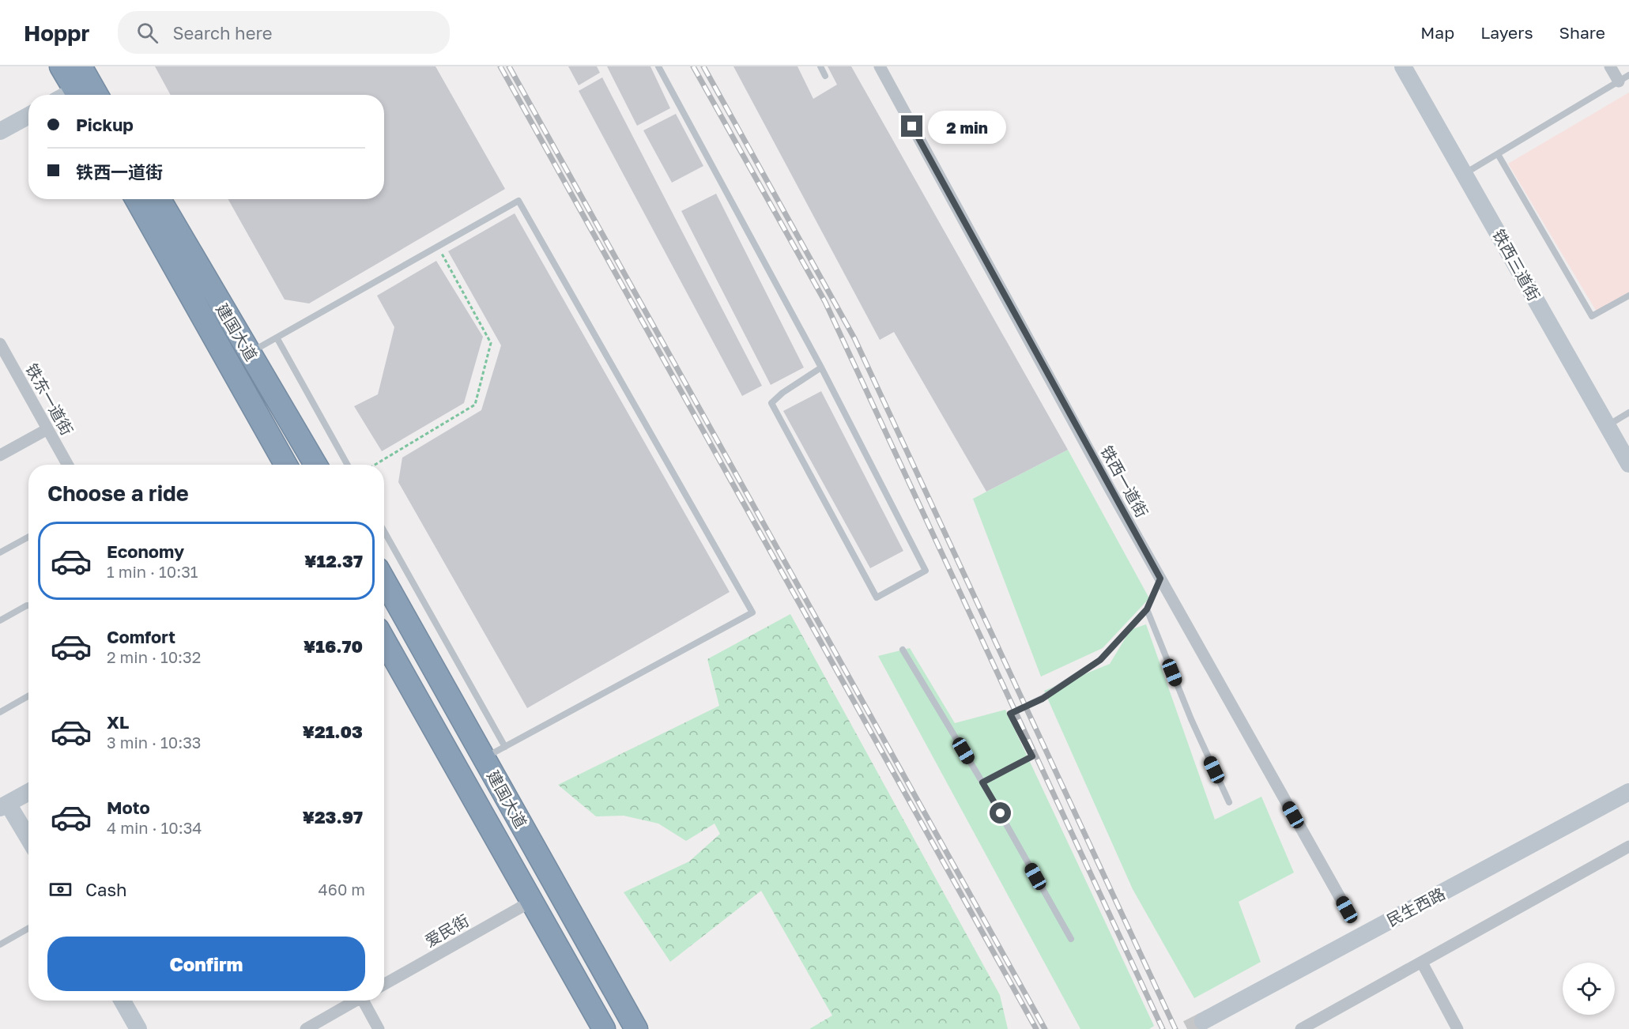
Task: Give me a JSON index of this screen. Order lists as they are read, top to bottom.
{
  "streets": {
    "highway": ["建国大道"],
    "main road": ["铁西三道街", "民生西路"],
    "street": ["铁东一道街", "铁西一道街", "爱民街"]
  },
  "crossings": [
    ["建国大道", "爱民街"]
  ],
  "page": {
    "header": "Hoppr",
    "search": "Search here",
    "nav": ["Map", "Layers", "Share"],
    "banner": ["Pickup", "铁西一道街"],
    "bubble": "2 min",
    "heading": "Choose a ride",
    "list": [
      {
        "name": "Economy",
        "note": "1 min · 10:31",
        "value": "¥12.37"
      },
      {
        "name": "Comfort",
        "note": "2 min · 10:32",
        "value": "¥16.70"
      },
      {
        "name": "XL",
        "note": "3 min · 10:33",
        "value": "¥21.03"
      },
      {
        "name": "Moto",
        "note": "4 min · 10:34",
        "value": "¥23.97"
      }
    ],
    "pay": ["Cash", "460 m"],
    "buttons": "Confirm"
  }
}
